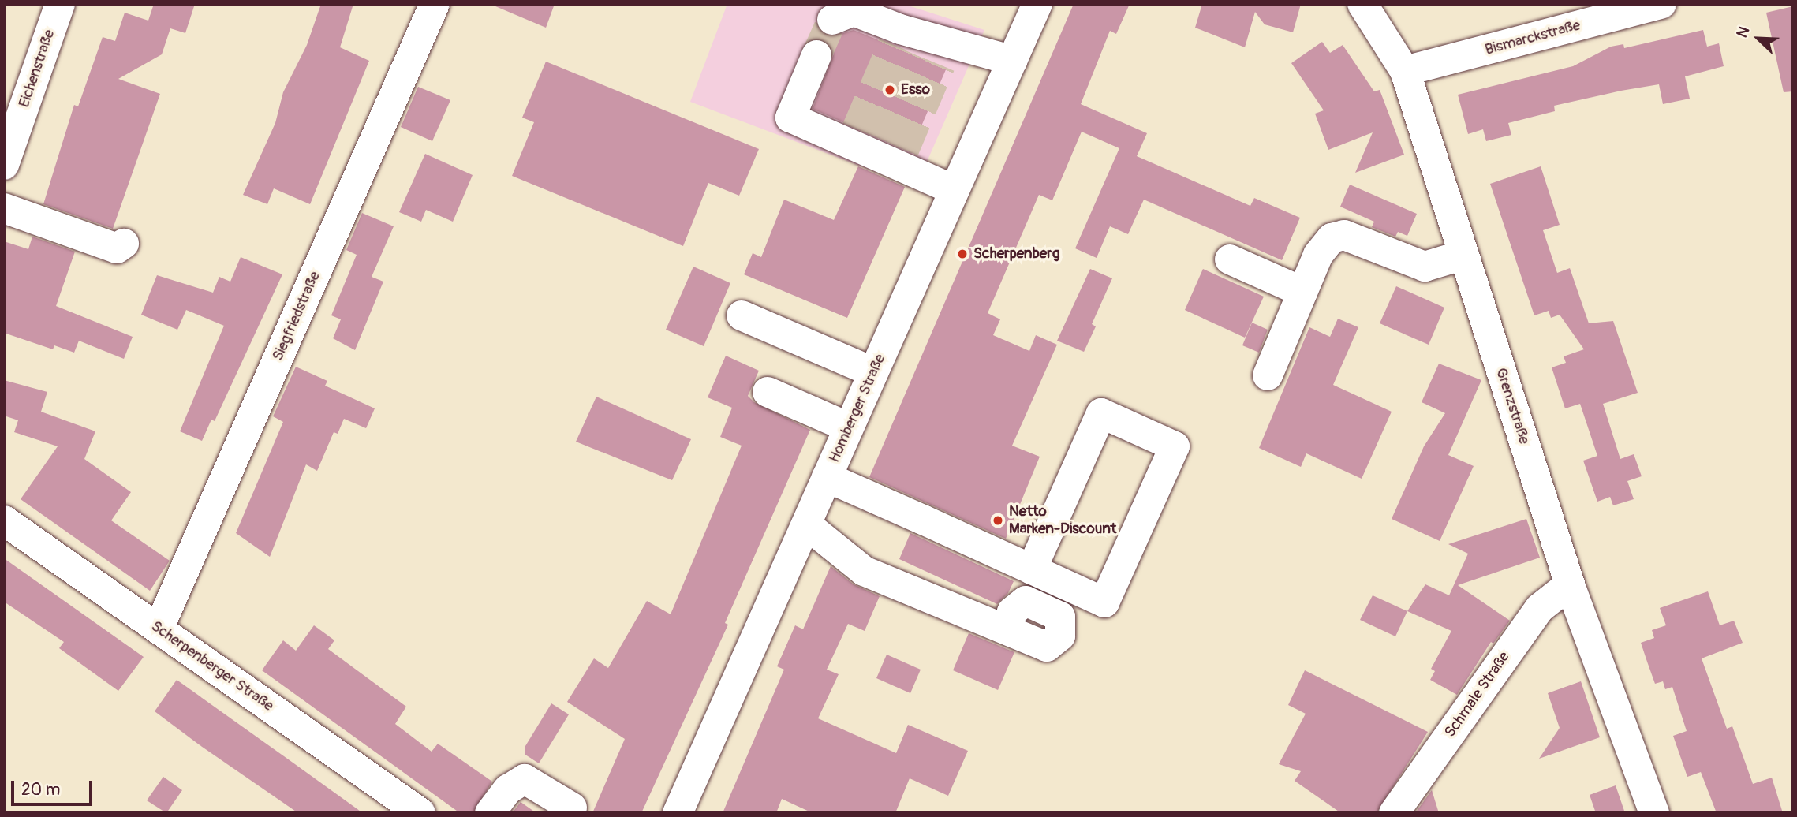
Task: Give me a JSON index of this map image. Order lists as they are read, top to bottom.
{
  "streets": {
    "street": [
      "Bismarckstraße",
      "Eichenstraße",
      "Siegfriedstraße",
      "Grenzstraße",
      "Homberger Straße",
      "Scherpenberger Straße",
      "Schmale Straße"
    ]
  },
  "crossings": [
    ["Bismarckstraße", "Grenzstraße"],
    ["Siegfriedstraße", "Scherpenberger Straße"],
    ["Grenzstraße", "Schmale Straße"]
  ],
  "places": ["Esso", "Scherpenberg", "Netto Marken-Discount"],
  "scale_bar": "20 m",
  "north": "top left"
}
